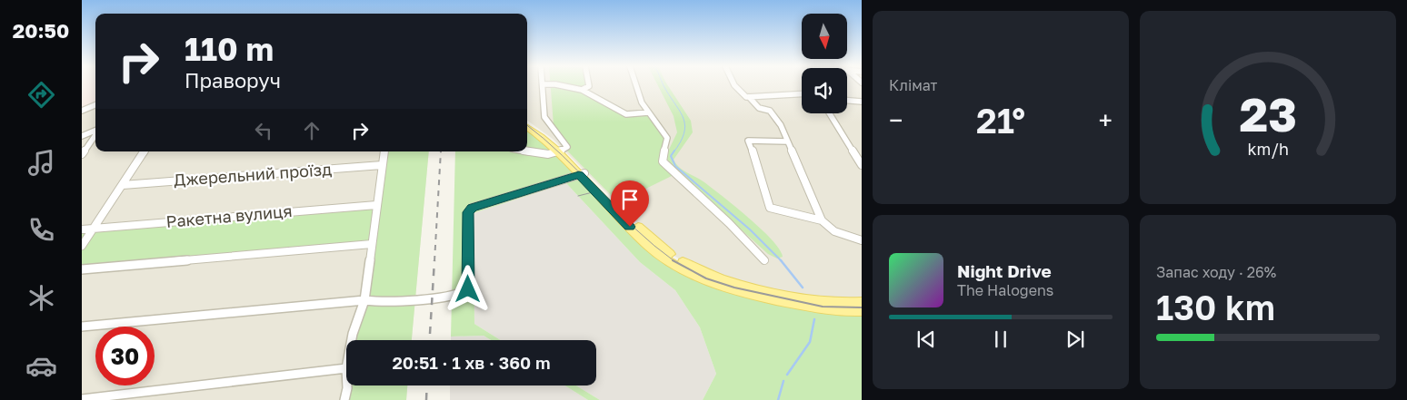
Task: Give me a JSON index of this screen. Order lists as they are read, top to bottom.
{
  "streets": {
    "street": ["Джерельний проїзд", "Ракетна вулиця"]
  },
  "north": "bottom",
  "page": {
    "tabs": "20:50",
    "tile": [
      "Клімат",
      ["Запас ходу · 26%", "130 km"]
    ],
    "turn": ["110 m", "Праворуч"],
    "heat": ["−", "21°", "+"],
    "song": ["Night Drive", "The Halogens"],
    "limit": "30",
    "trip": "20:51 · 1 хв · 360 m",
    "gauge": ["23", "km/h"]
  }
}
